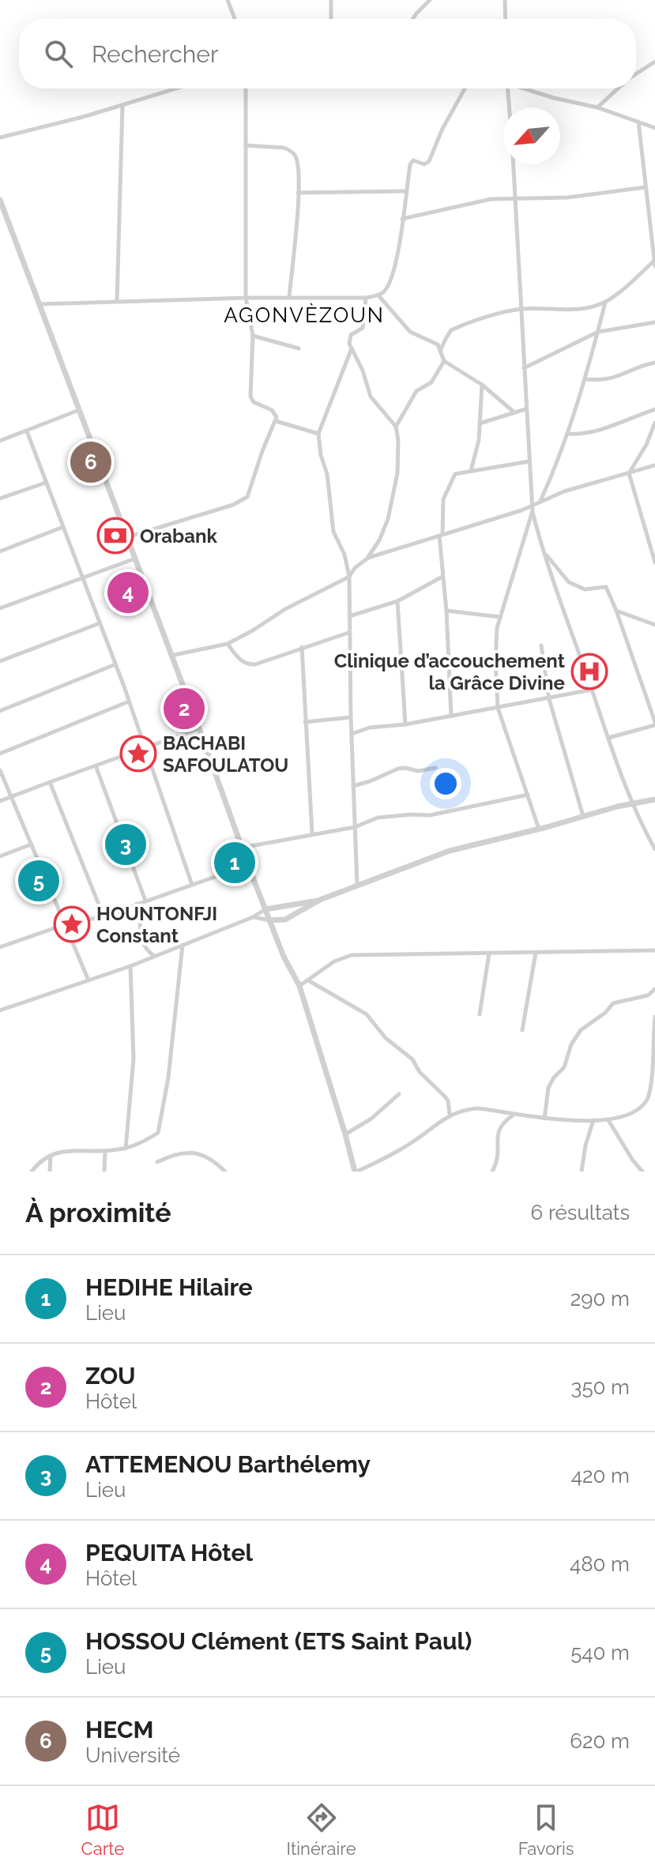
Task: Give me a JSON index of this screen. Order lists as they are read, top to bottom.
{
  "districts": ["AGONVÈZOUN"],
  "places": {
    "bank": ["Orabank"],
    "hospital": ["Clinique d’accouchement la Grâce Divine"],
    "place": ["BACHABI SAFOULATOU", "HOUNTONFJI Constant"]
  },
  "north": "bottom left",
  "page": {
    "search": "Rechercher",
    "pins": [
      "6",
      "4",
      "2",
      "3",
      "1",
      "5"
    ],
    "heading": ["À proximité", "6 résultats"],
    "list": [
      {
        "mark": "1",
        "name": "HEDIHE Hilaire",
        "note": "Lieu",
        "value": "290 m"
      },
      {
        "mark": "2",
        "name": "ZOU",
        "note": "Hôtel",
        "value": "350 m"
      },
      {
        "mark": "3",
        "name": "ATTEMENOU Barthélemy",
        "note": "Lieu",
        "value": "420 m"
      },
      {
        "mark": "4",
        "name": "PEQUITA Hôtel",
        "note": "Hôtel",
        "value": "480 m"
      },
      {
        "mark": "5",
        "name": "HOSSOU Clément (ETS Saint Paul)",
        "note": "Lieu",
        "value": "540 m"
      },
      {
        "mark": "6",
        "name": "HECM",
        "note": "Université",
        "value": "620 m"
      }
    ],
    "nav": ["Carte", "Itinéraire", "Favoris"]
  }
}
